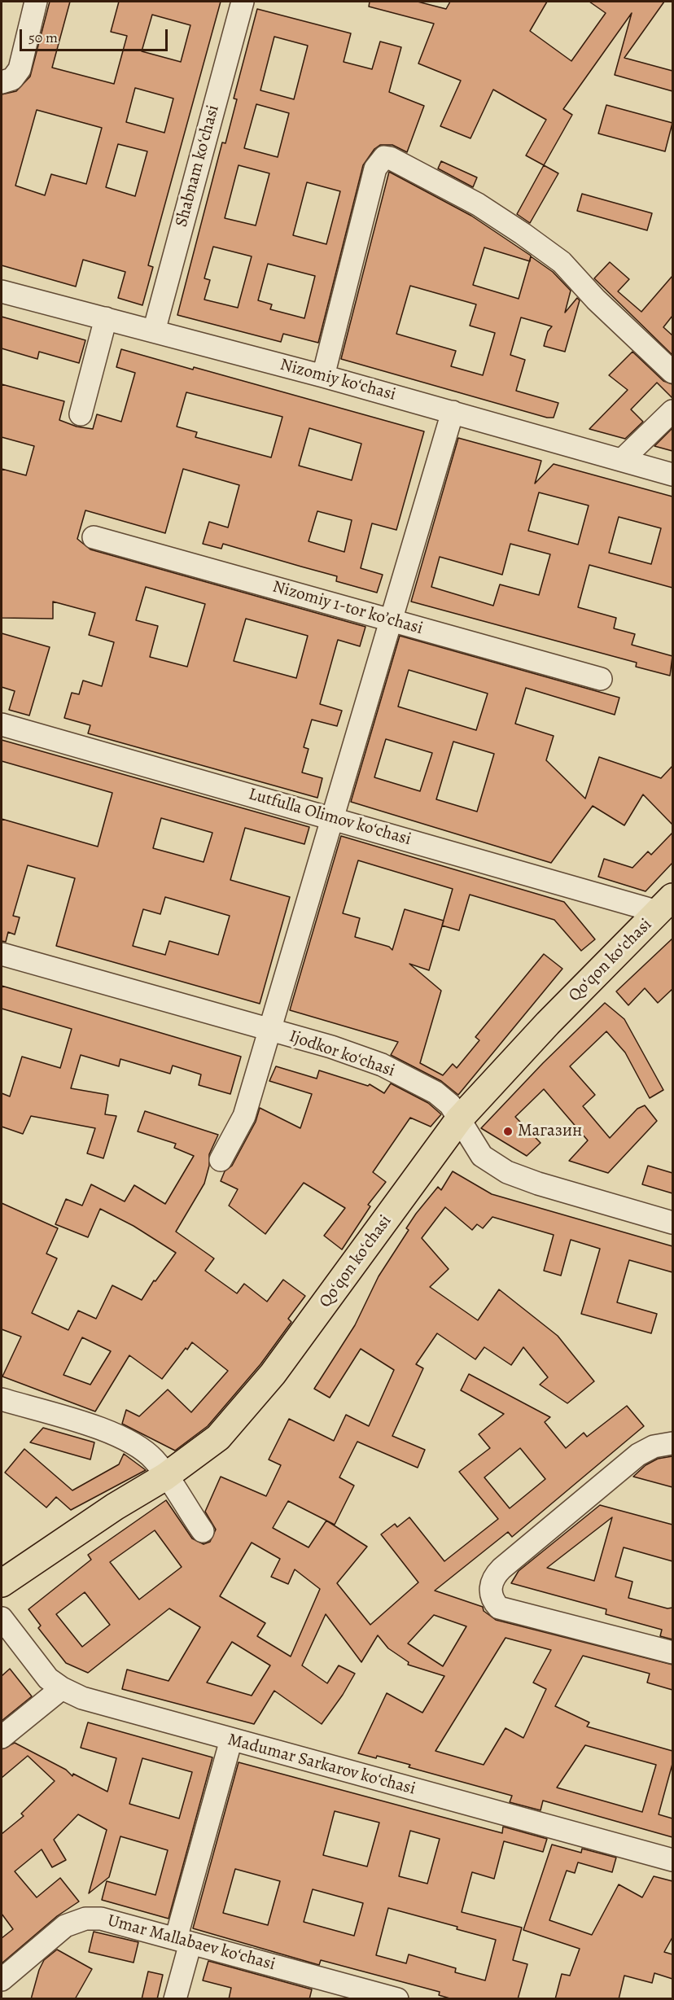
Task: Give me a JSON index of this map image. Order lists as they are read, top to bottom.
{
  "streets": {
    "main road": ["Qoʻqon koʻchasi"],
    "street": [
      "Shabnam koʻchasi",
      "Nizomiy koʻchasi",
      "Nizomiy 1-tor koʼchasi",
      "Lutfulla Olimov koʻchasi",
      "Ijodkor koʻchasi",
      "Madumar Sarkarov koʻchasi",
      "Umar Mallabaev koʻchasi"
    ]
  },
  "crossings": [
    ["Shabnam koʻchasi", "Nizomiy koʻchasi"],
    ["Lutfulla Olimov koʻchasi", "Qoʻqon koʻchasi"],
    ["Qoʻqon koʻchasi", "Ijodkor koʻchasi"]
  ],
  "places": ["Магазин"],
  "scale_bar": "50 m"
}
